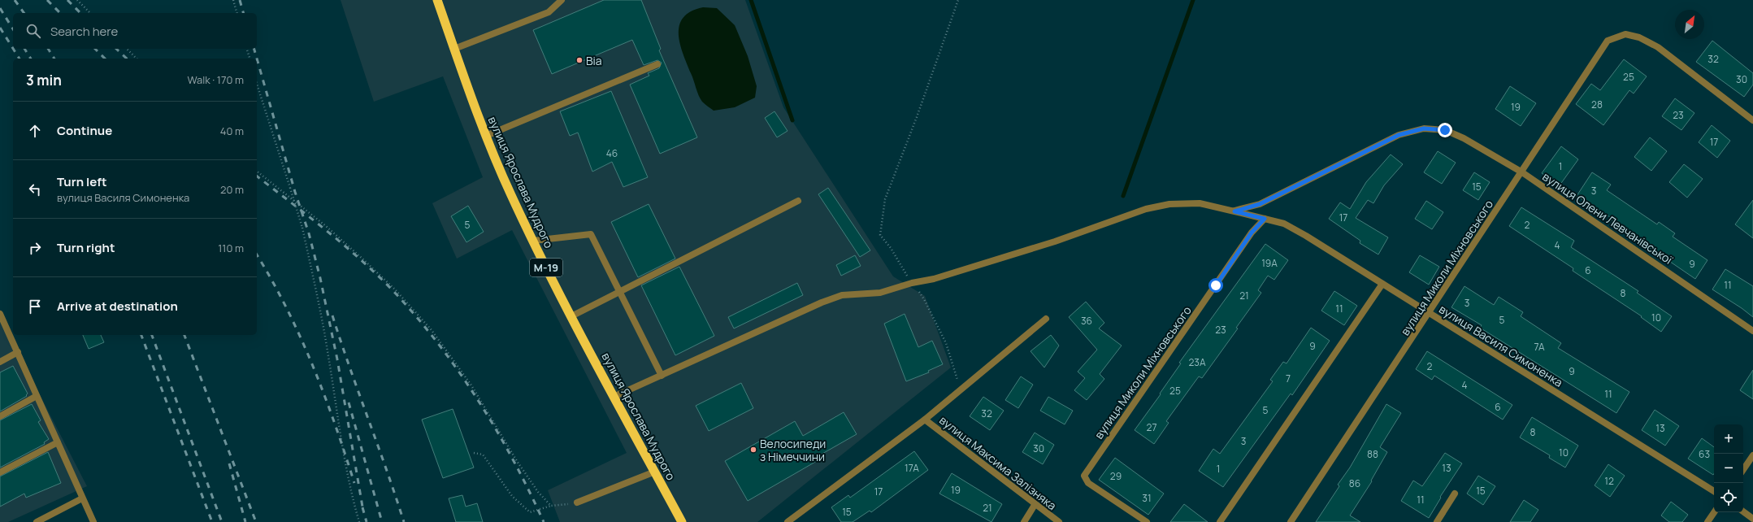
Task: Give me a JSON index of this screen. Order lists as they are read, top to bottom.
{
  "streets": {
    "highway": ["вулиця Ярослава Мудрого", "М-19"],
    "street": [
      "вулиця Олени Левчанівської",
      "вулиця Миколи Міхновського",
      "вулиця Василя Симоненка",
      "вулиця Максима Залізняка"
    ]
  },
  "crossings": [
    ["вулиця Ярослава Мудрого", "вулиця Василя Симоненка"],
    ["вулиця Олени Левчанівської", "вулиця Миколи Міхновського"],
    ["вулиця Олени Левчанівської", "вулиця Василя Симоненка"],
    ["вулиця Миколи Міхновського", "вулиця Василя Симоненка"]
  ],
  "places": ["Віа", "Велосипеди з Німеччини"],
  "house_numbers": [
    "32",
    "25",
    "30",
    "28",
    "19",
    "23",
    "17",
    "46",
    "1",
    "15",
    "3",
    "17",
    "5",
    "2",
    "4",
    "19А",
    "9",
    "6",
    "11",
    "8",
    "21",
    "3",
    "11",
    "10",
    "5",
    "36",
    "23",
    "9",
    "7А",
    "23А",
    "2",
    "9",
    "7",
    "4",
    "25",
    "11",
    "6",
    "5",
    "32",
    "27",
    "13",
    "8",
    "3",
    "30",
    "10",
    "88",
    "63",
    "17А",
    "13",
    "1",
    "29",
    "12",
    "86",
    "19",
    "15",
    "17",
    "31",
    "11",
    "21",
    "15"
  ],
  "north": "top right",
  "page": {
    "search": "Search here",
    "heading": ["3 min", "Walk · 170 m"],
    "list": [
      ["Continue", "40 m"],
      ["Turn left", "вулиця Василя Симоненка", "20 m"],
      ["Turn right", "110 m"],
      "Arrive at destination"
    ],
    "map_buttons": ["+", "−"]
  }
}
